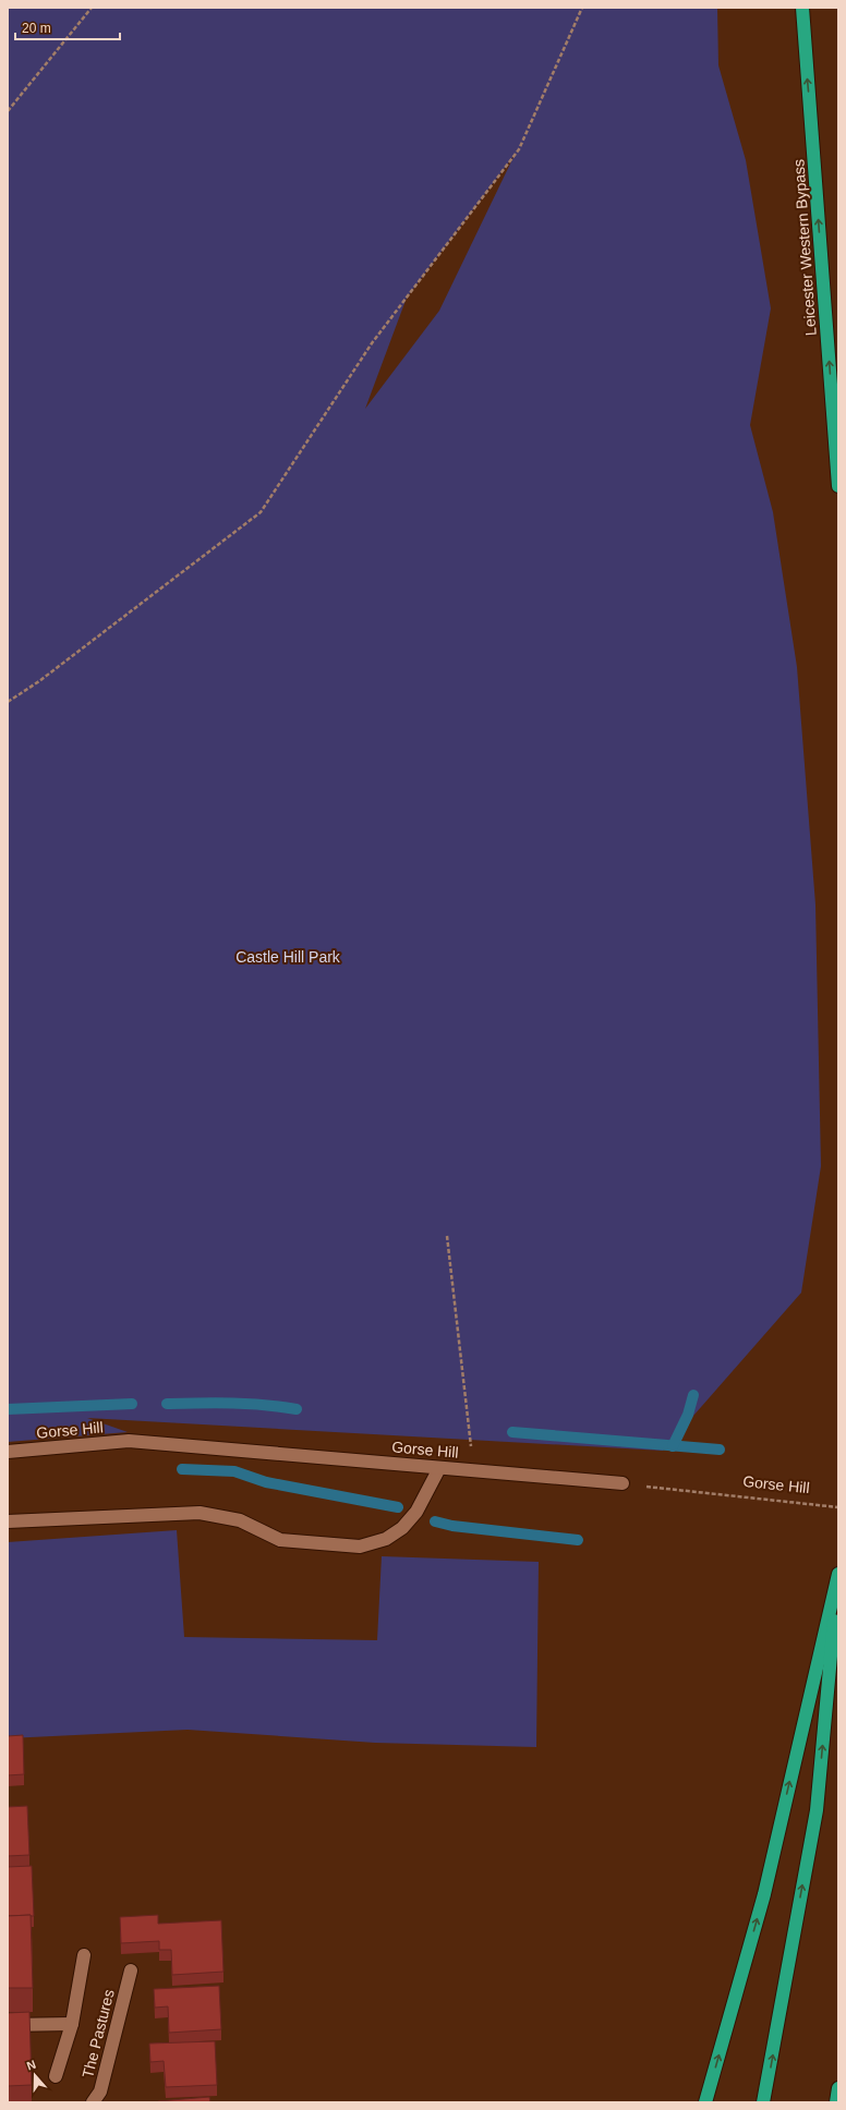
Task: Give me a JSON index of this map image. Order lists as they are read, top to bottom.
{
  "streets": {
    "highway": ["Leicester Western Bypass"],
    "street": ["Gorse Hill", "The Pastures"]
  },
  "one_way": ["Leicester Western Bypass"],
  "parks": ["Castle Hill Park"],
  "scale_bar": "20 m",
  "north": "top"
}
